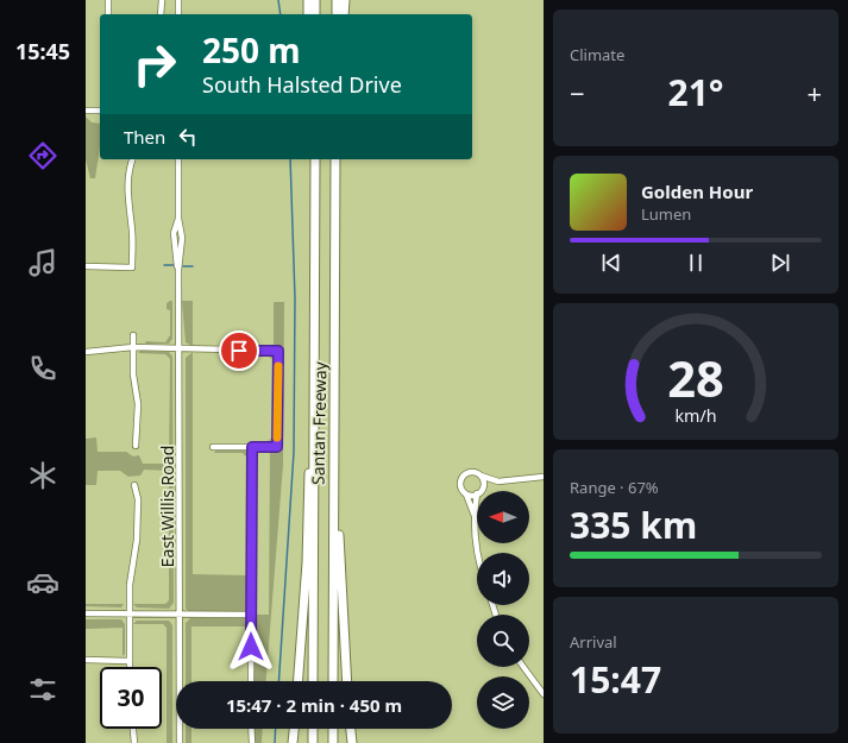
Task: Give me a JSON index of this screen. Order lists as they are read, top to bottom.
{
  "streets": {
    "highway": ["Santan Freeway"],
    "street": ["East Willis Road"]
  },
  "north": "left",
  "page": {
    "tabs": "15:45",
    "tile": [
      "Climate",
      ["Range · 67%", "335 km"],
      ["Arrival", "15:47"]
    ],
    "turn": ["250 m", "South Halsted Drive"],
    "heat": ["−", "21°", "+"],
    "then": "Then",
    "song": ["Golden Hour", "Lumen"],
    "limit": "30",
    "trip": "15:47 · 2 min · 450 m",
    "gauge": ["28", "km/h"]
  }
}
